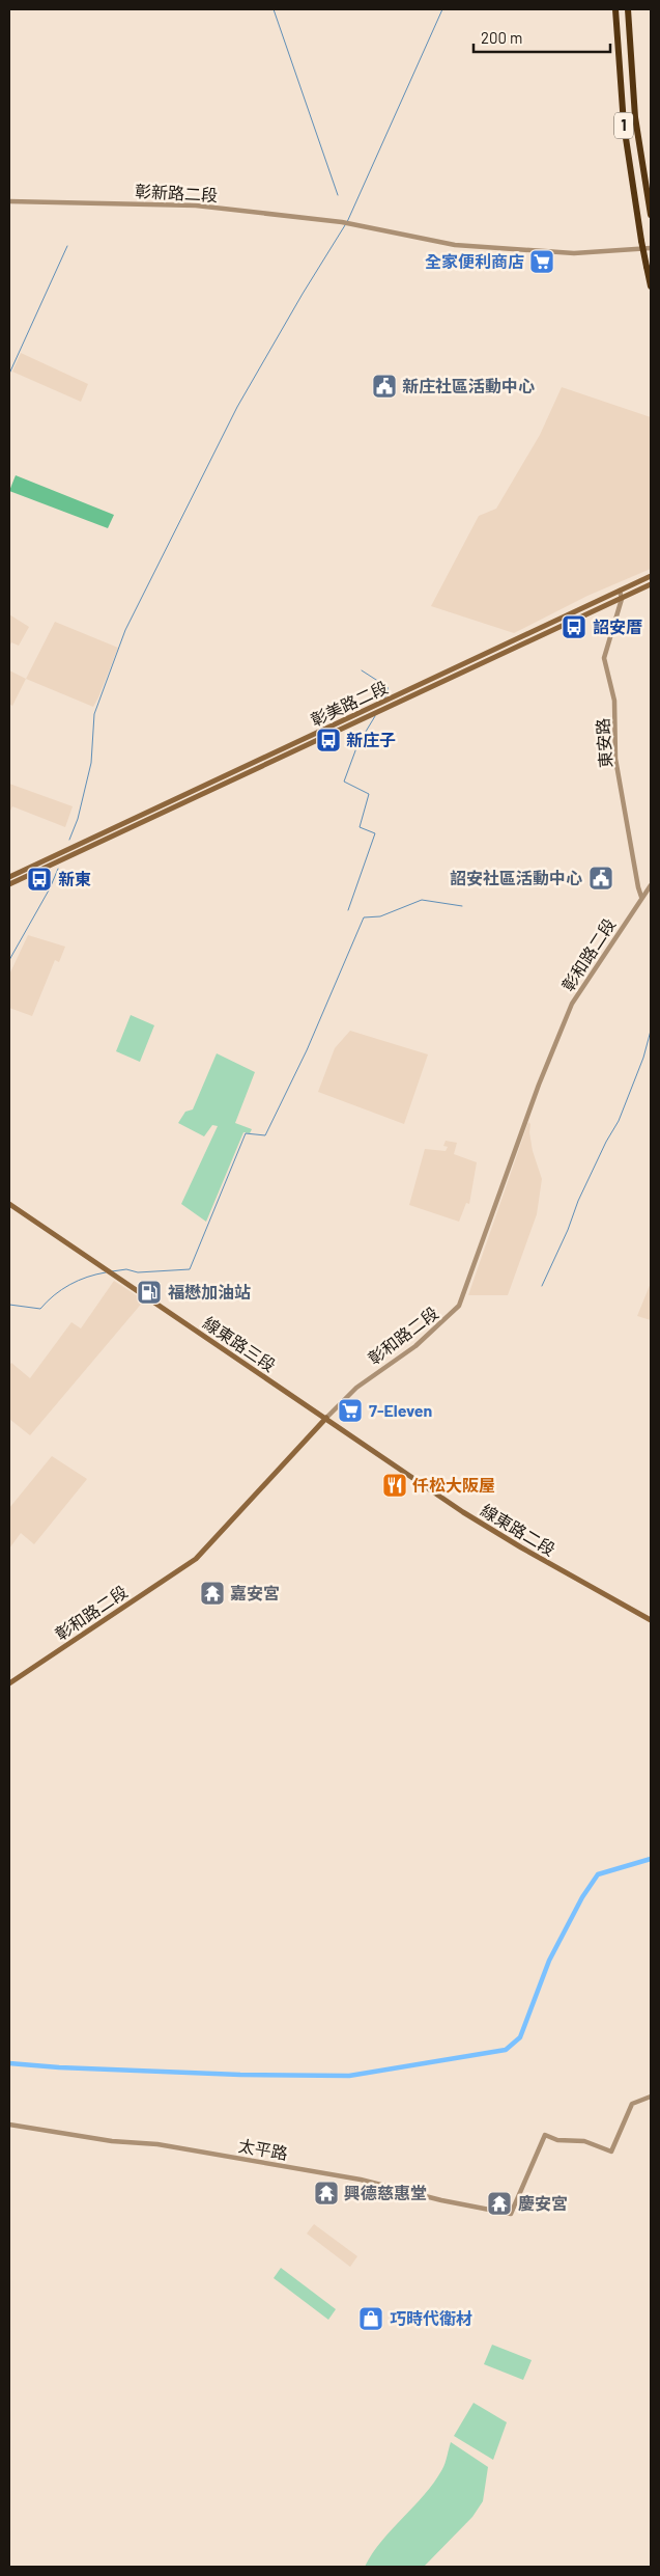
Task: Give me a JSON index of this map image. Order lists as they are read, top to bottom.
{
  "streets": {
    "highway": ["1"],
    "main road": [
      "彰美路二段",
      "彰和路二段",
      "線東路三段",
      "線東路二段"
    ],
    "street": ["彰新路二段", "東安路", "太平路"]
  },
  "crossings": [
    ["彰美路二段", "東安路"],
    ["東安路", "彰和路二段"],
    ["彰和路二段", "線東路三段"],
    ["彰和路二段", "線東路二段"],
    ["線東路三段", "線東路二段"]
  ],
  "places": {
    "supermarket": ["全家便利商店", "7-Eleven"],
    "public building": ["新庄社區活動中心", "詔安社區活動中心"],
    "bus stop": ["詔安厝", "新庄子", "新東"],
    "fuel station": ["福懋加油站"],
    "restaurant": ["仟松大阪屋"],
    "temple": ["嘉安宮", "興德慈惠堂", "慶安宮"],
    "shop": ["巧時代衛材"]
  },
  "scale_bar": "200 m"
}
